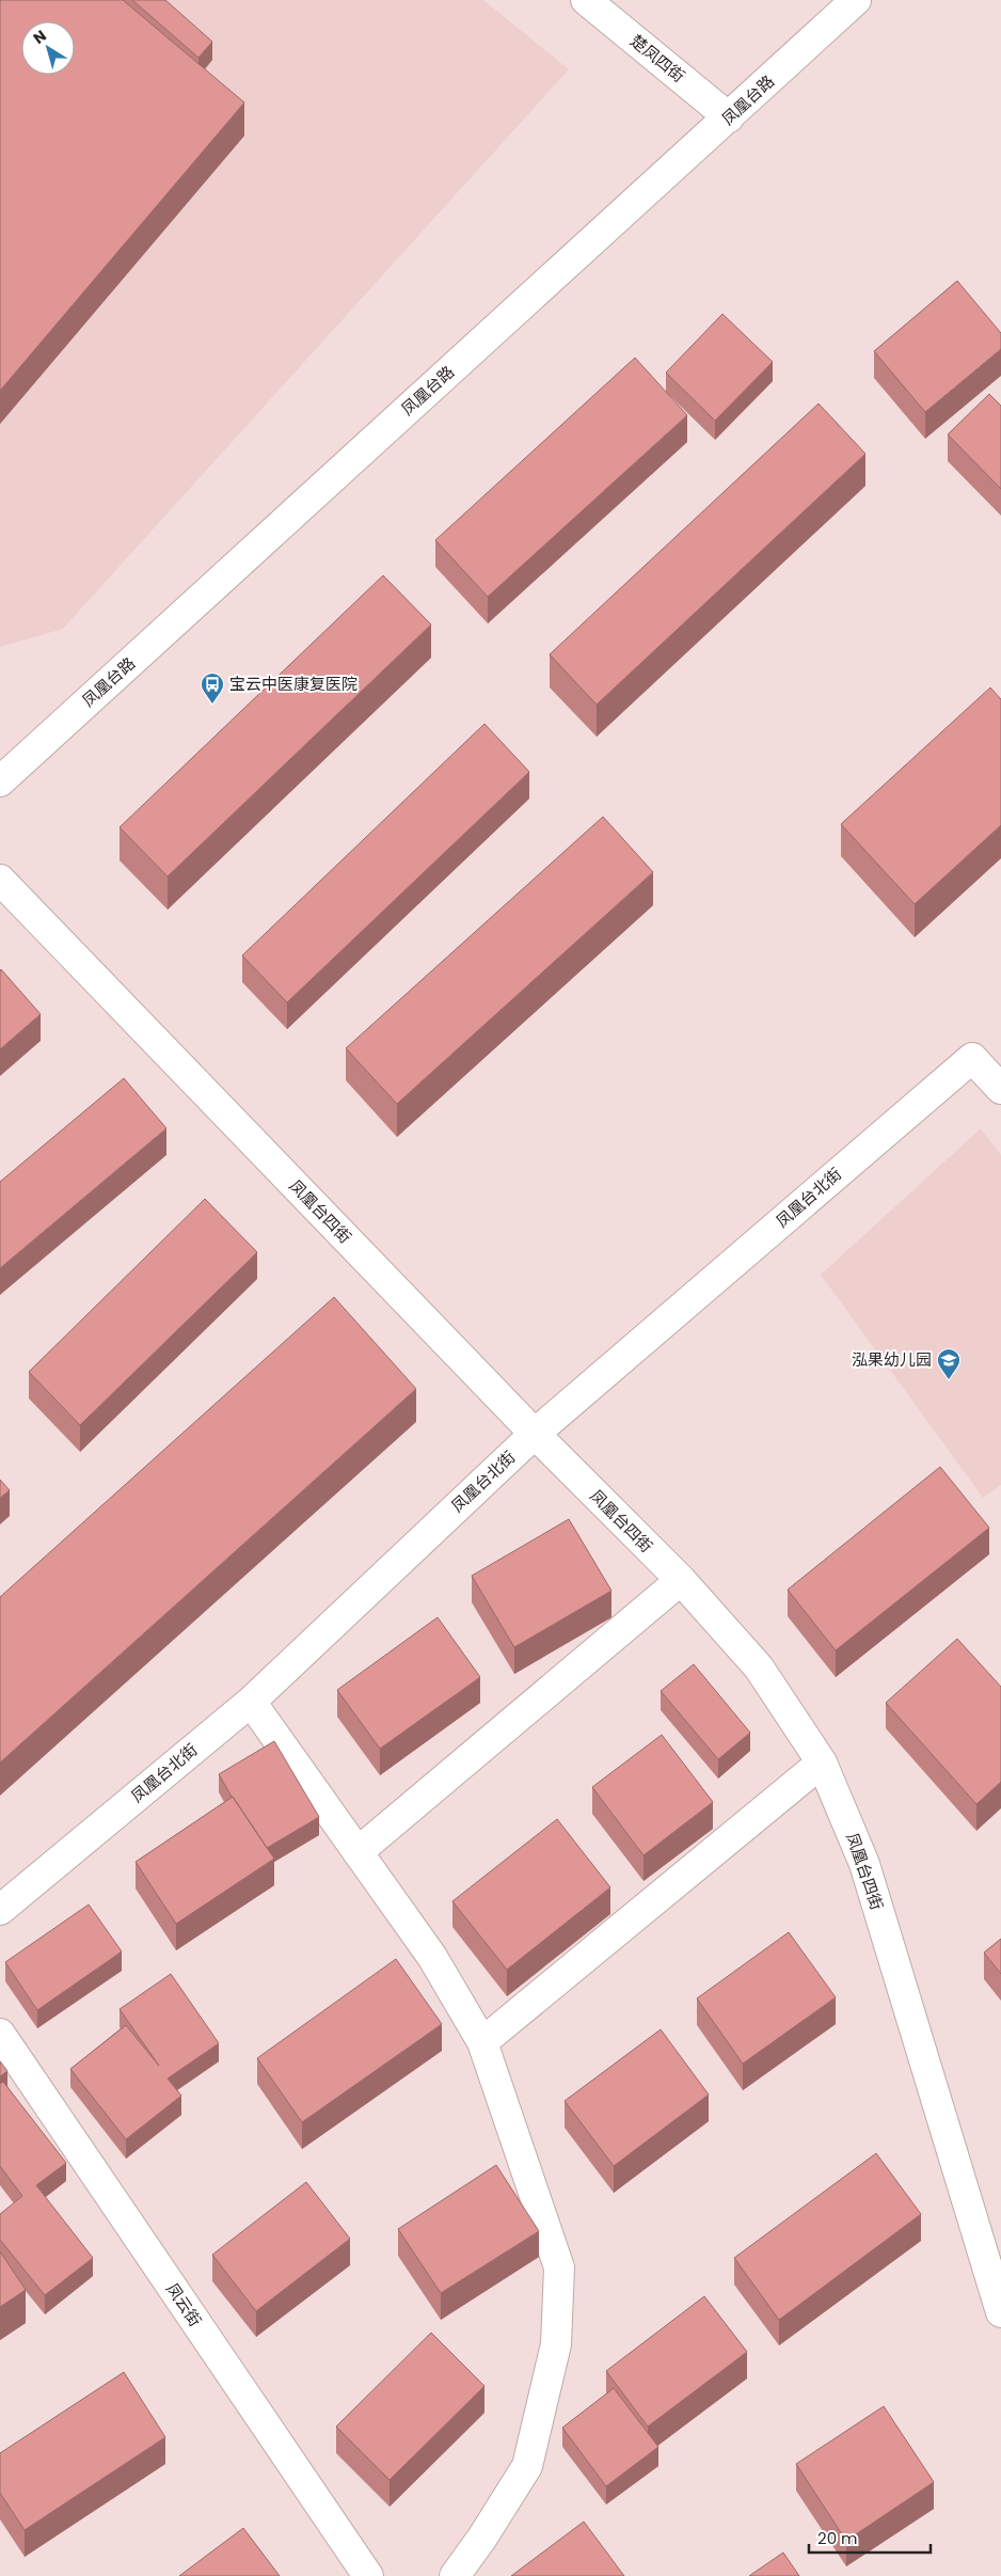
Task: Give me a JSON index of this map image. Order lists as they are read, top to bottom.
{
  "streets": {
    "street": [
      "楚凤四街",
      "凤凰台路",
      "凤凰台北街",
      "凤凰台四街",
      "凤云街"
    ]
  },
  "crossings": [
    ["楚凤四街", "凤凰台路"],
    ["凤凰台北街", "凤凰台四街"]
  ],
  "places": {
    "bus stop": ["宝云中医康复医院"],
    "school or university": ["泓果幼儿园"]
  },
  "scale_bar": "20 m",
  "north": "top left"
}
